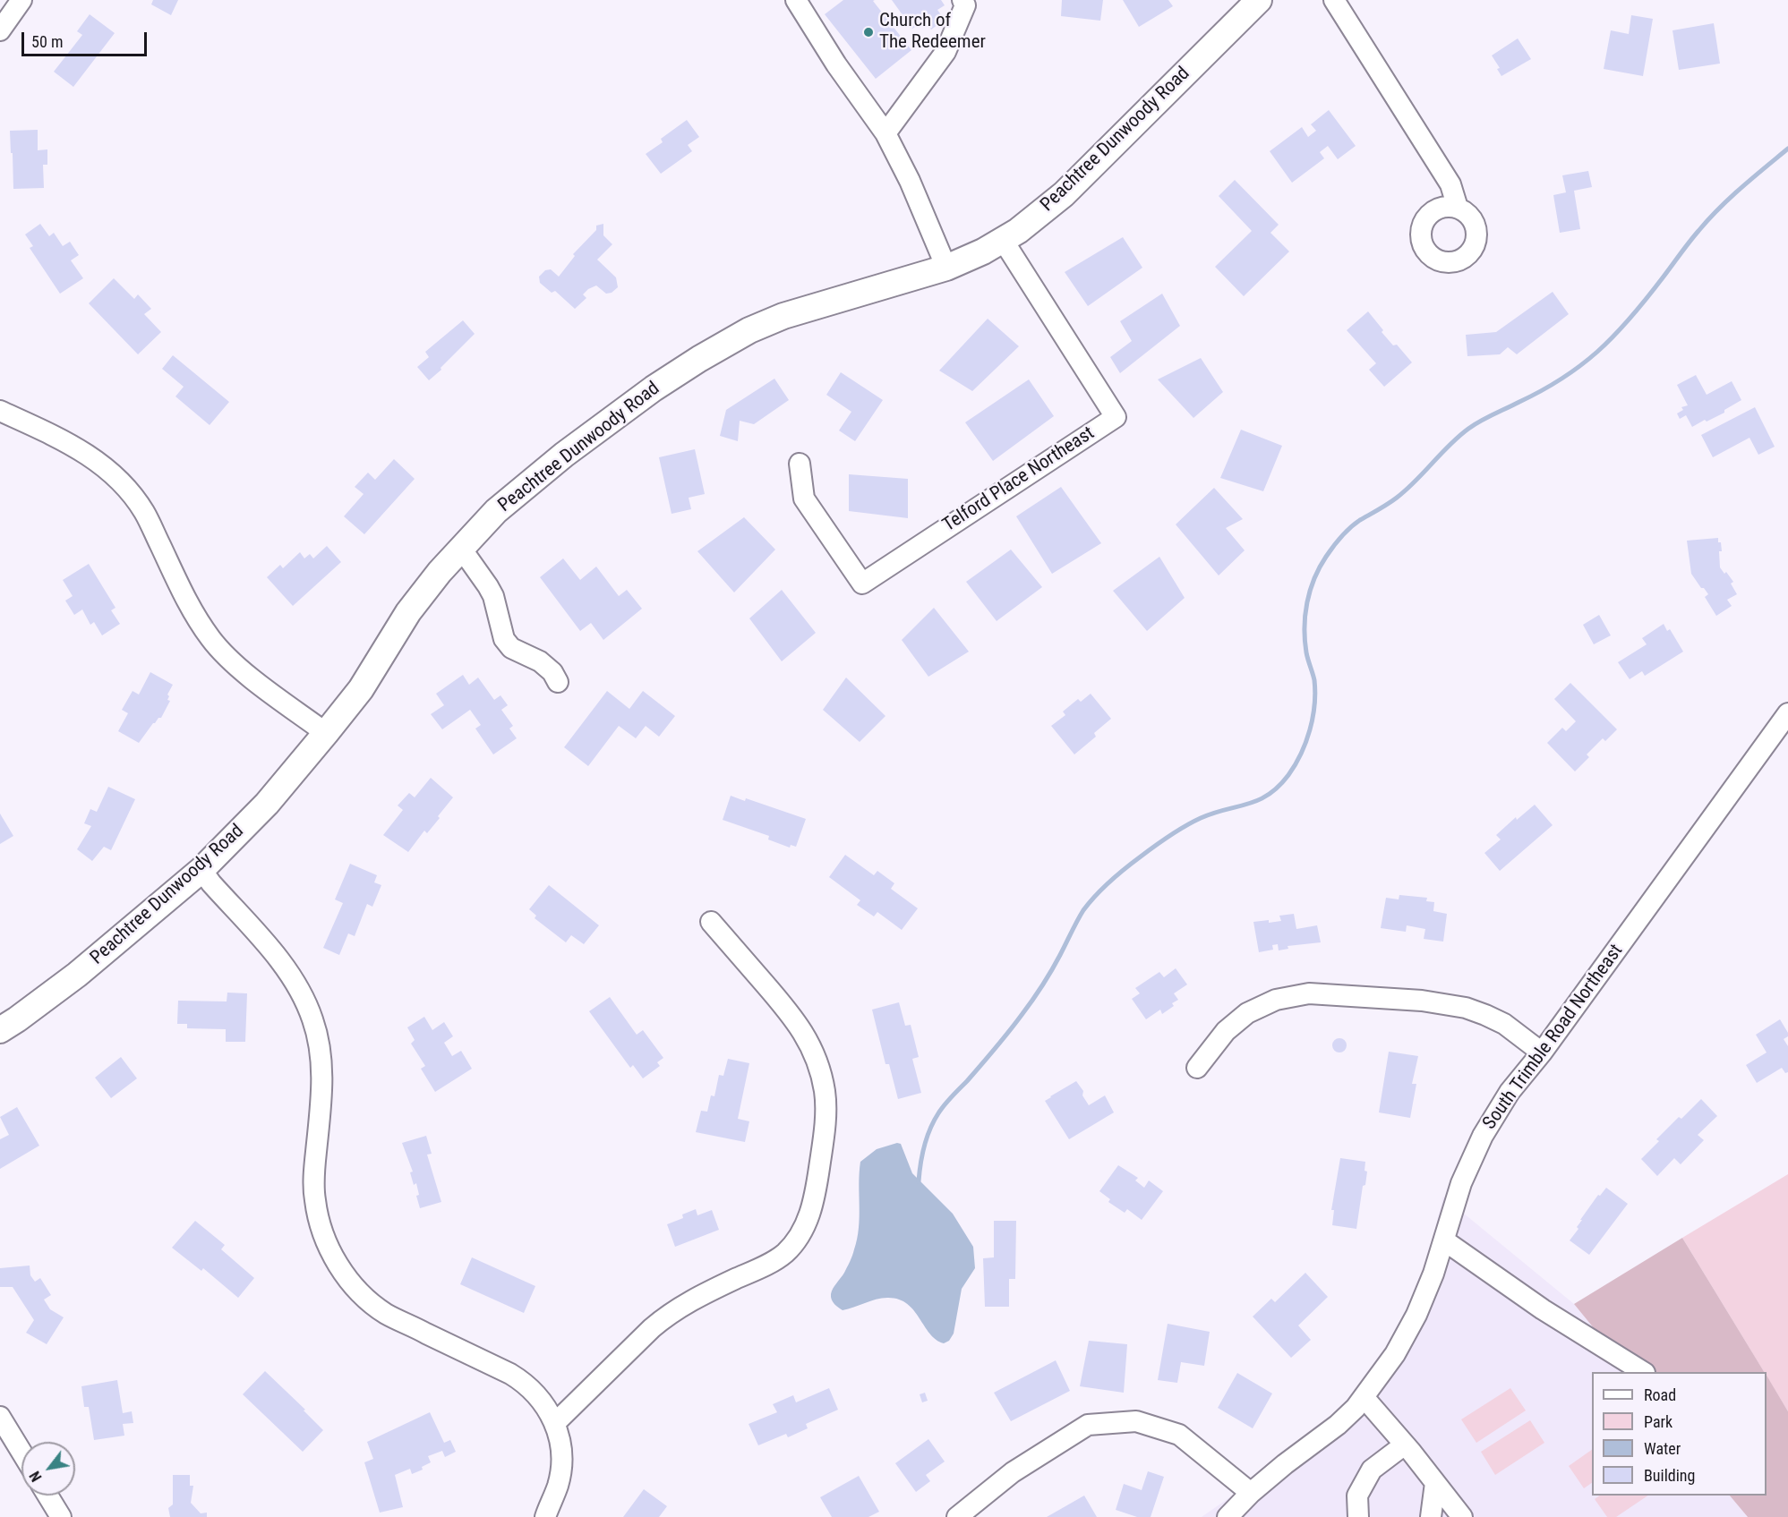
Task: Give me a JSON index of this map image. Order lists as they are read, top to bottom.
{
  "streets": {
    "main road": ["Peachtree Dunwoody Road"],
    "street": ["Telford Place Northeast", "South Trimble Road Northeast"]
  },
  "crossings": [
    ["Peachtree Dunwoody Road", "Telford Place Northeast"]
  ],
  "places": ["Church of The Redeemer"],
  "legend": [
    "Road",
    "Park",
    "Water",
    "Building"
  ],
  "scale_bar": "50 m",
  "north": "bottom left"
}
